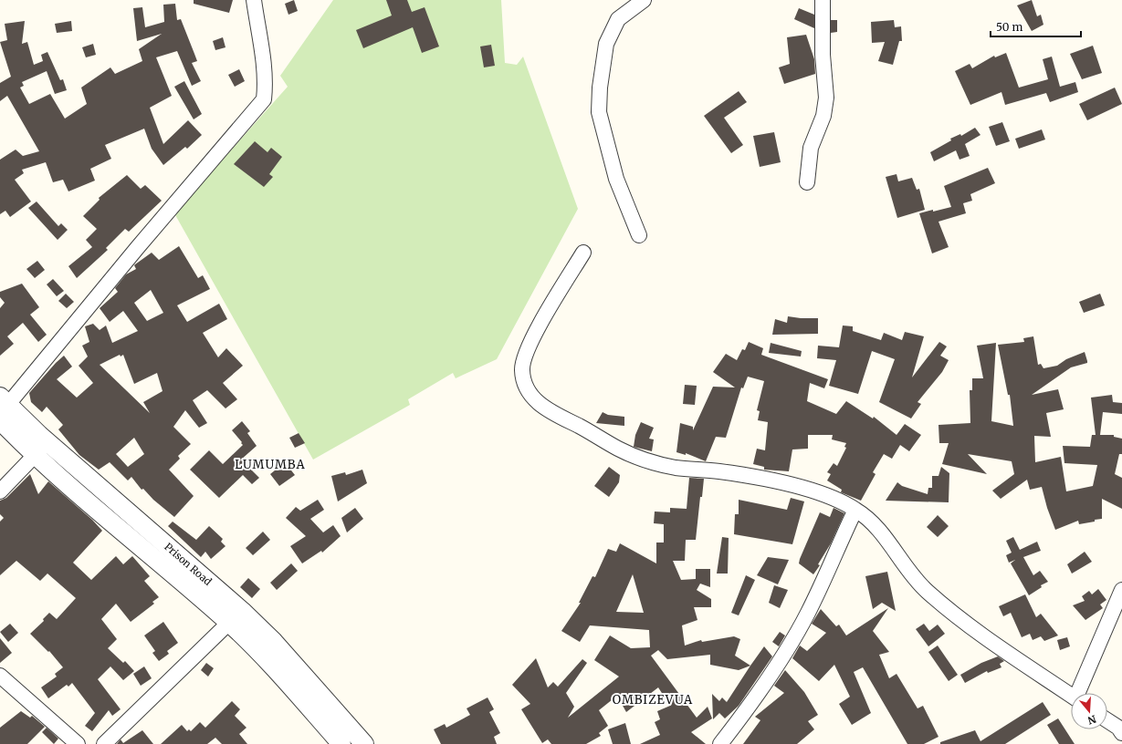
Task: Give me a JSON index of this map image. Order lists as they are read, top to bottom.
{
  "streets": {
    "street": ["Prison Road"]
  },
  "districts": ["LUMUMBA", "OMBIZEVUA"],
  "scale_bar": "50 m",
  "north": "bottom"
}
